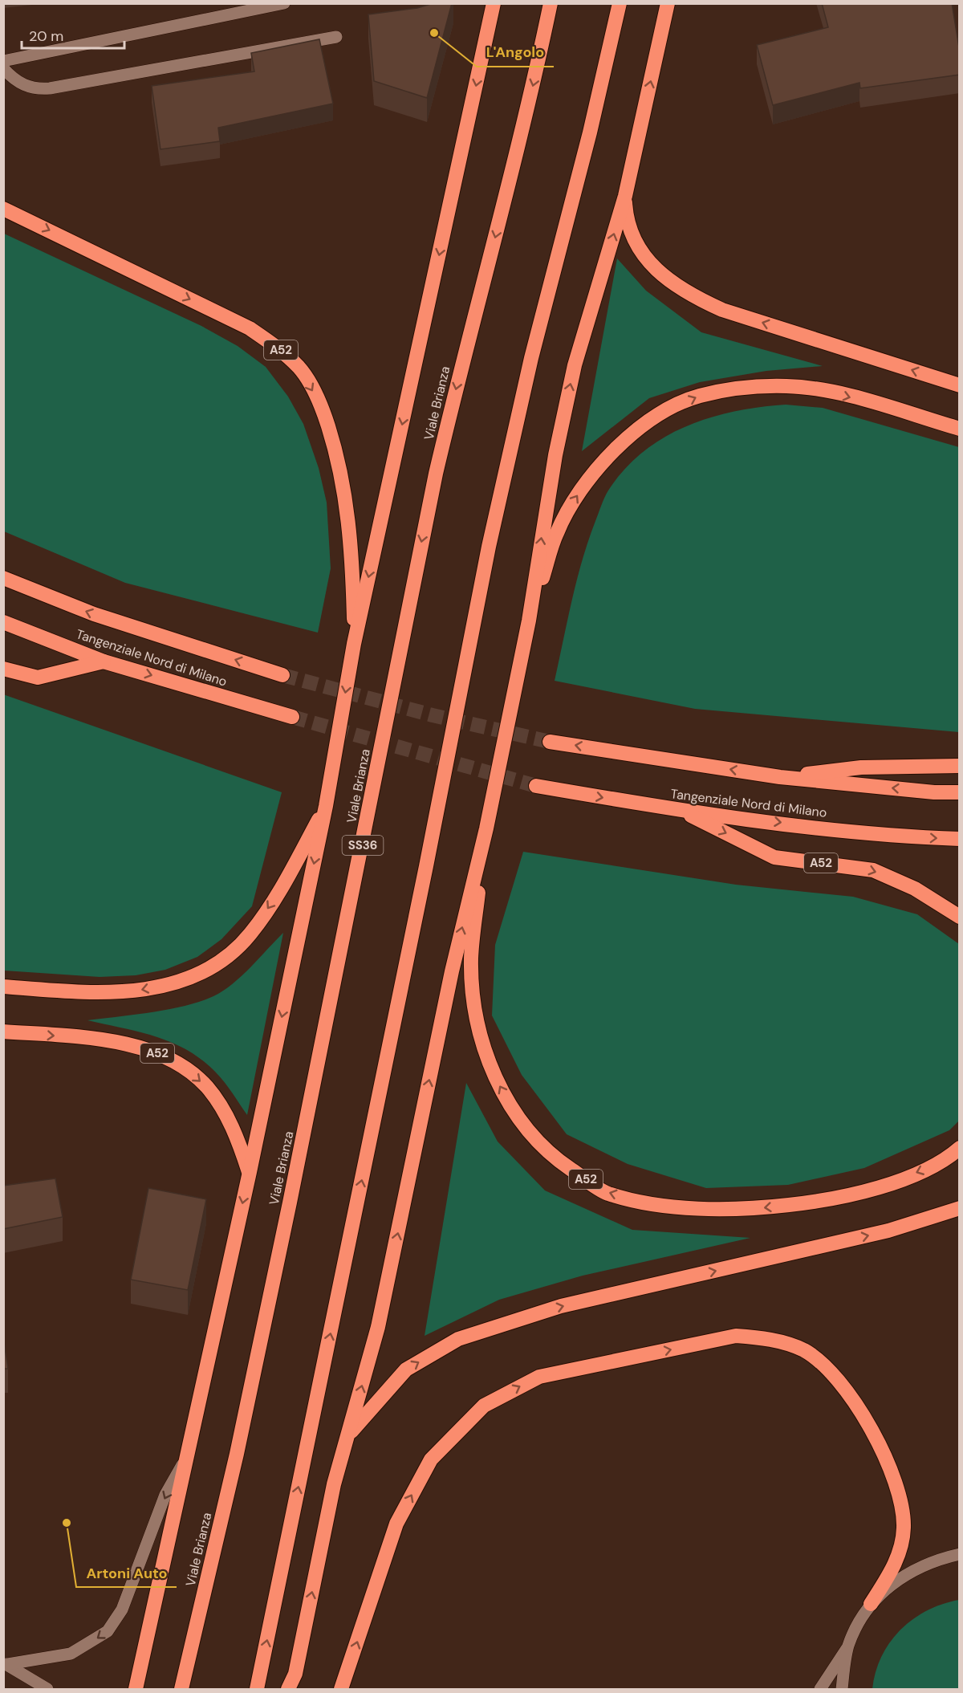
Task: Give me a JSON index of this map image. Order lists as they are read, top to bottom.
{
  "streets": {
    "highway": [
      "A52",
      "Viale Brianza",
      "Tangenziale Nord di Milano",
      "SS36"
    ]
  },
  "crossings": [
    ["A52", "Tangenziale Nord di Milano"]
  ],
  "places": ["L'Angolo", "Artoni Auto"],
  "scale_bar": "20 m"
}
